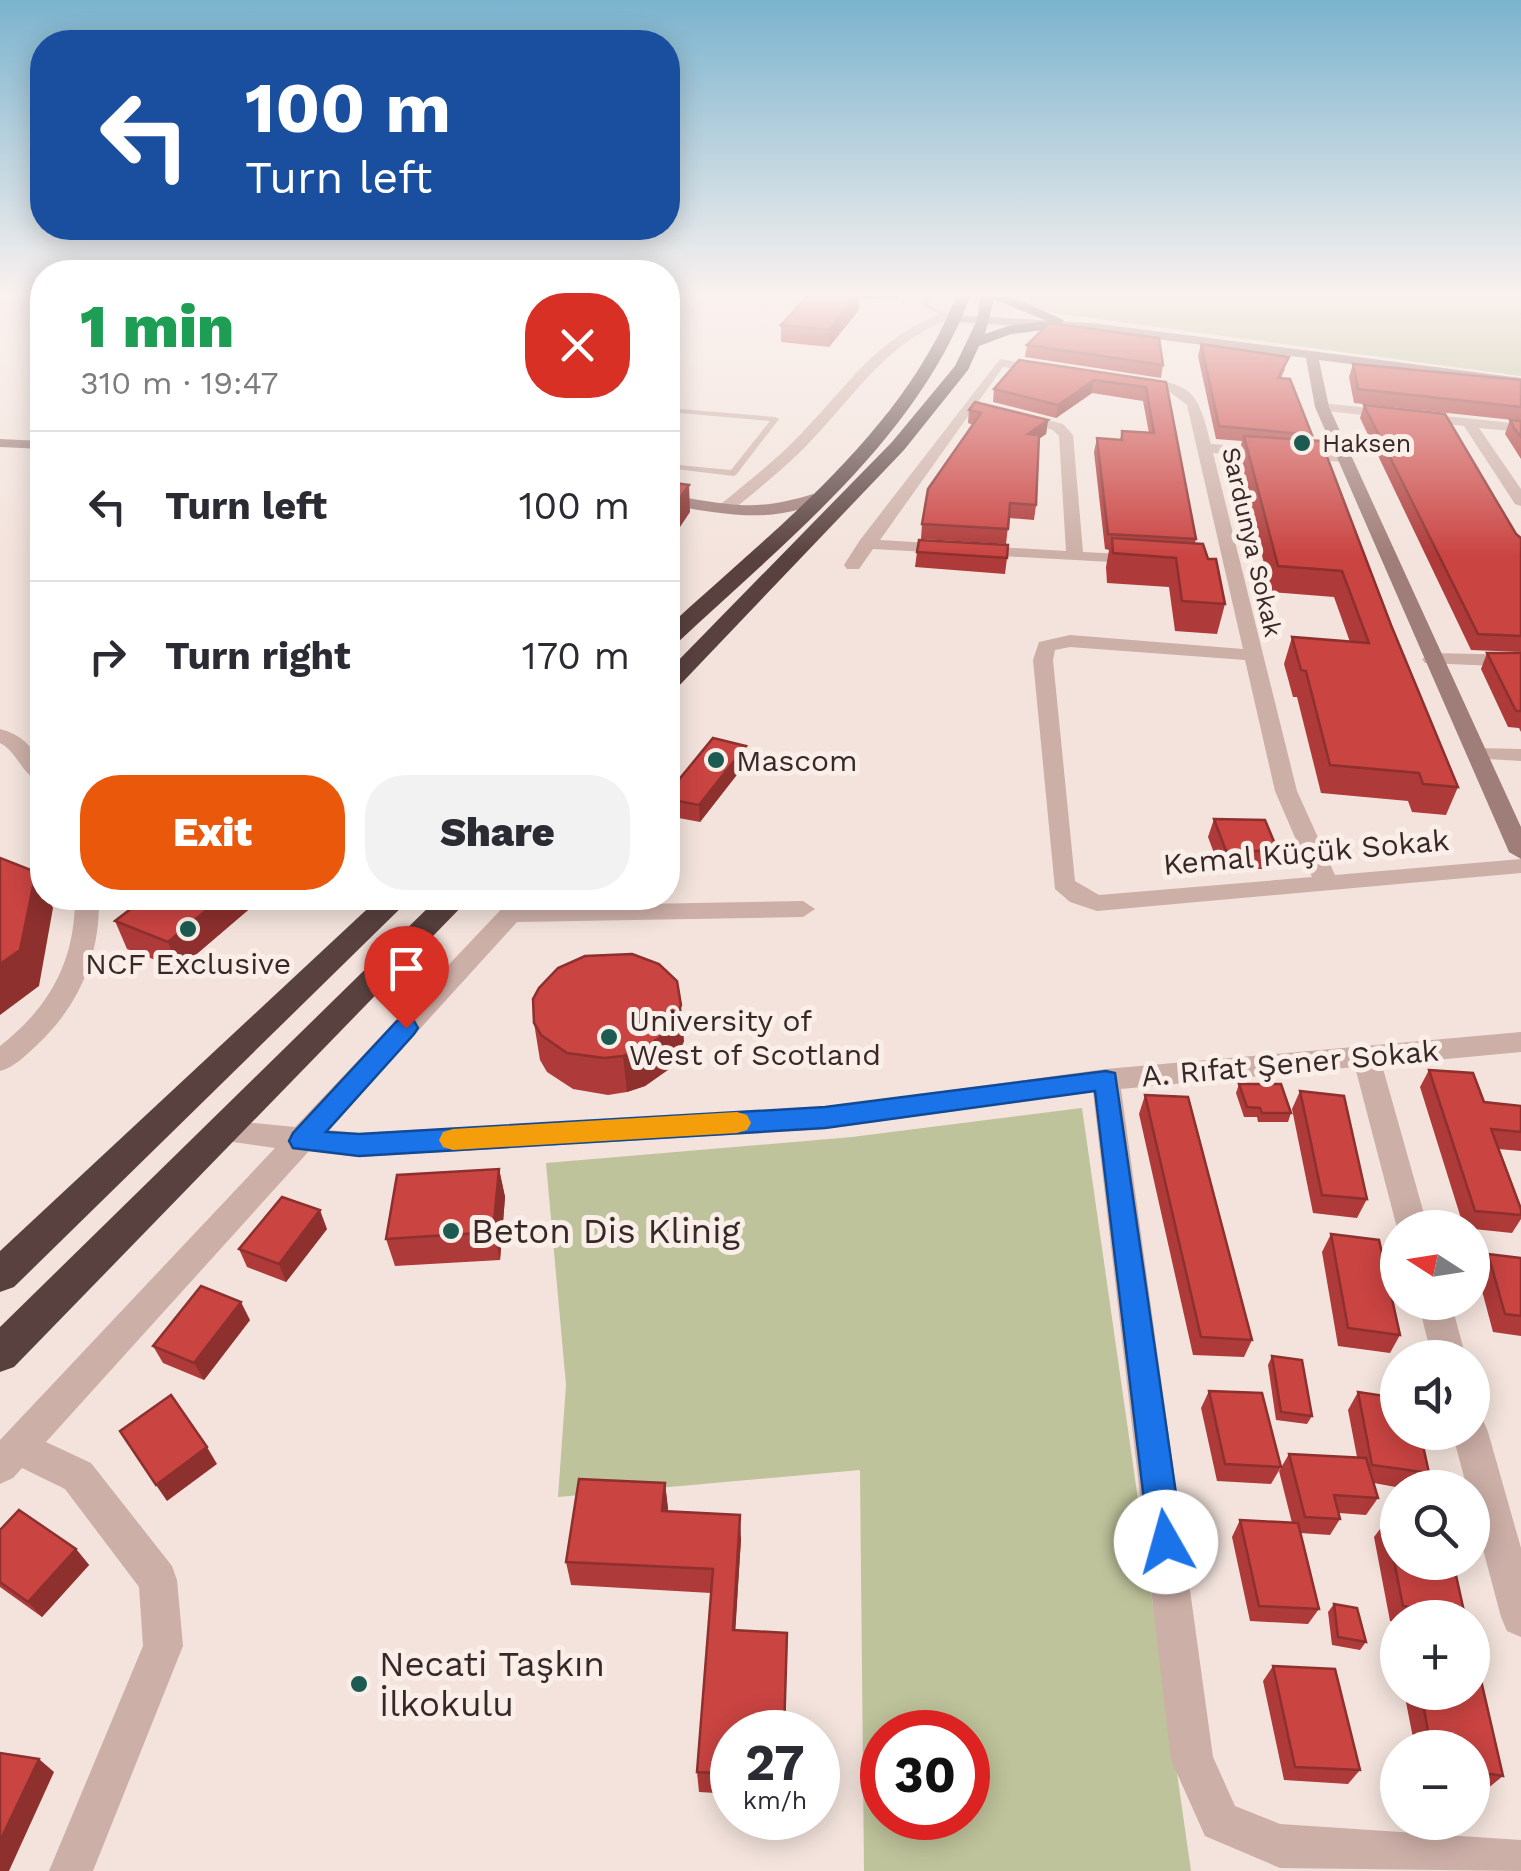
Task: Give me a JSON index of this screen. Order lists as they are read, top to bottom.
{
  "streets": {
    "street": ["Sardunya Sokak", "Kemal Küçük Sokak", "A. Rıfat Şener Sokak"]
  },
  "crossings": [
    ["Sardunya Sokak", "Kemal Küçük Sokak"]
  ],
  "places": [
    "Haksen",
    "Mascom",
    "NCF Exclusive",
    "University of West of Scotland",
    "Beton Dis Klinig",
    "Necati Taşkın İlkokulu"
  ],
  "north": "left",
  "page": {
    "turn": ["100 m", "Turn left"],
    "heading": ["1 min", "310 m · 19:47"],
    "list": [
      {
        "name": "Turn left",
        "value": "100 m"
      },
      {
        "name": "Turn right",
        "value": "170 m"
      }
    ],
    "buttons": ["Exit", "Share"],
    "map_buttons": ["+", "−"],
    "speed": "27 km/h",
    "limit": "30"
  }
}
